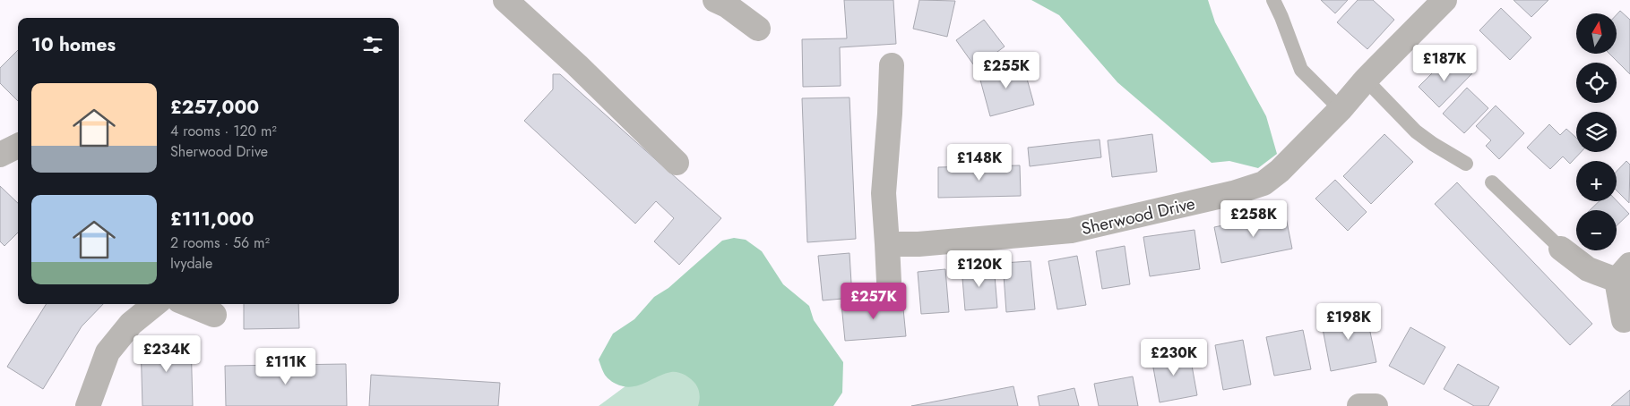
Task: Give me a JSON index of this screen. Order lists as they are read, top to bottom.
{
  "streets": {
    "street": ["Sherwood Drive"]
  },
  "north": "top",
  "page": {
    "map_buttons": ["+", "−"],
    "heading": "10 homes",
    "price": [
      "£187K",
      "£255K",
      "£148K",
      "£258K",
      "£120K",
      "£257K",
      "£198K",
      "£234K",
      "£230K",
      "£111K"
    ],
    "list": [
      {
        "name": "£257,000",
        "note": "4 rooms · 120 m² · Sherwood Drive"
      },
      {
        "name": "£111,000",
        "note": "2 rooms · 56 m² · Ivydale"
      }
    ]
  }
}
